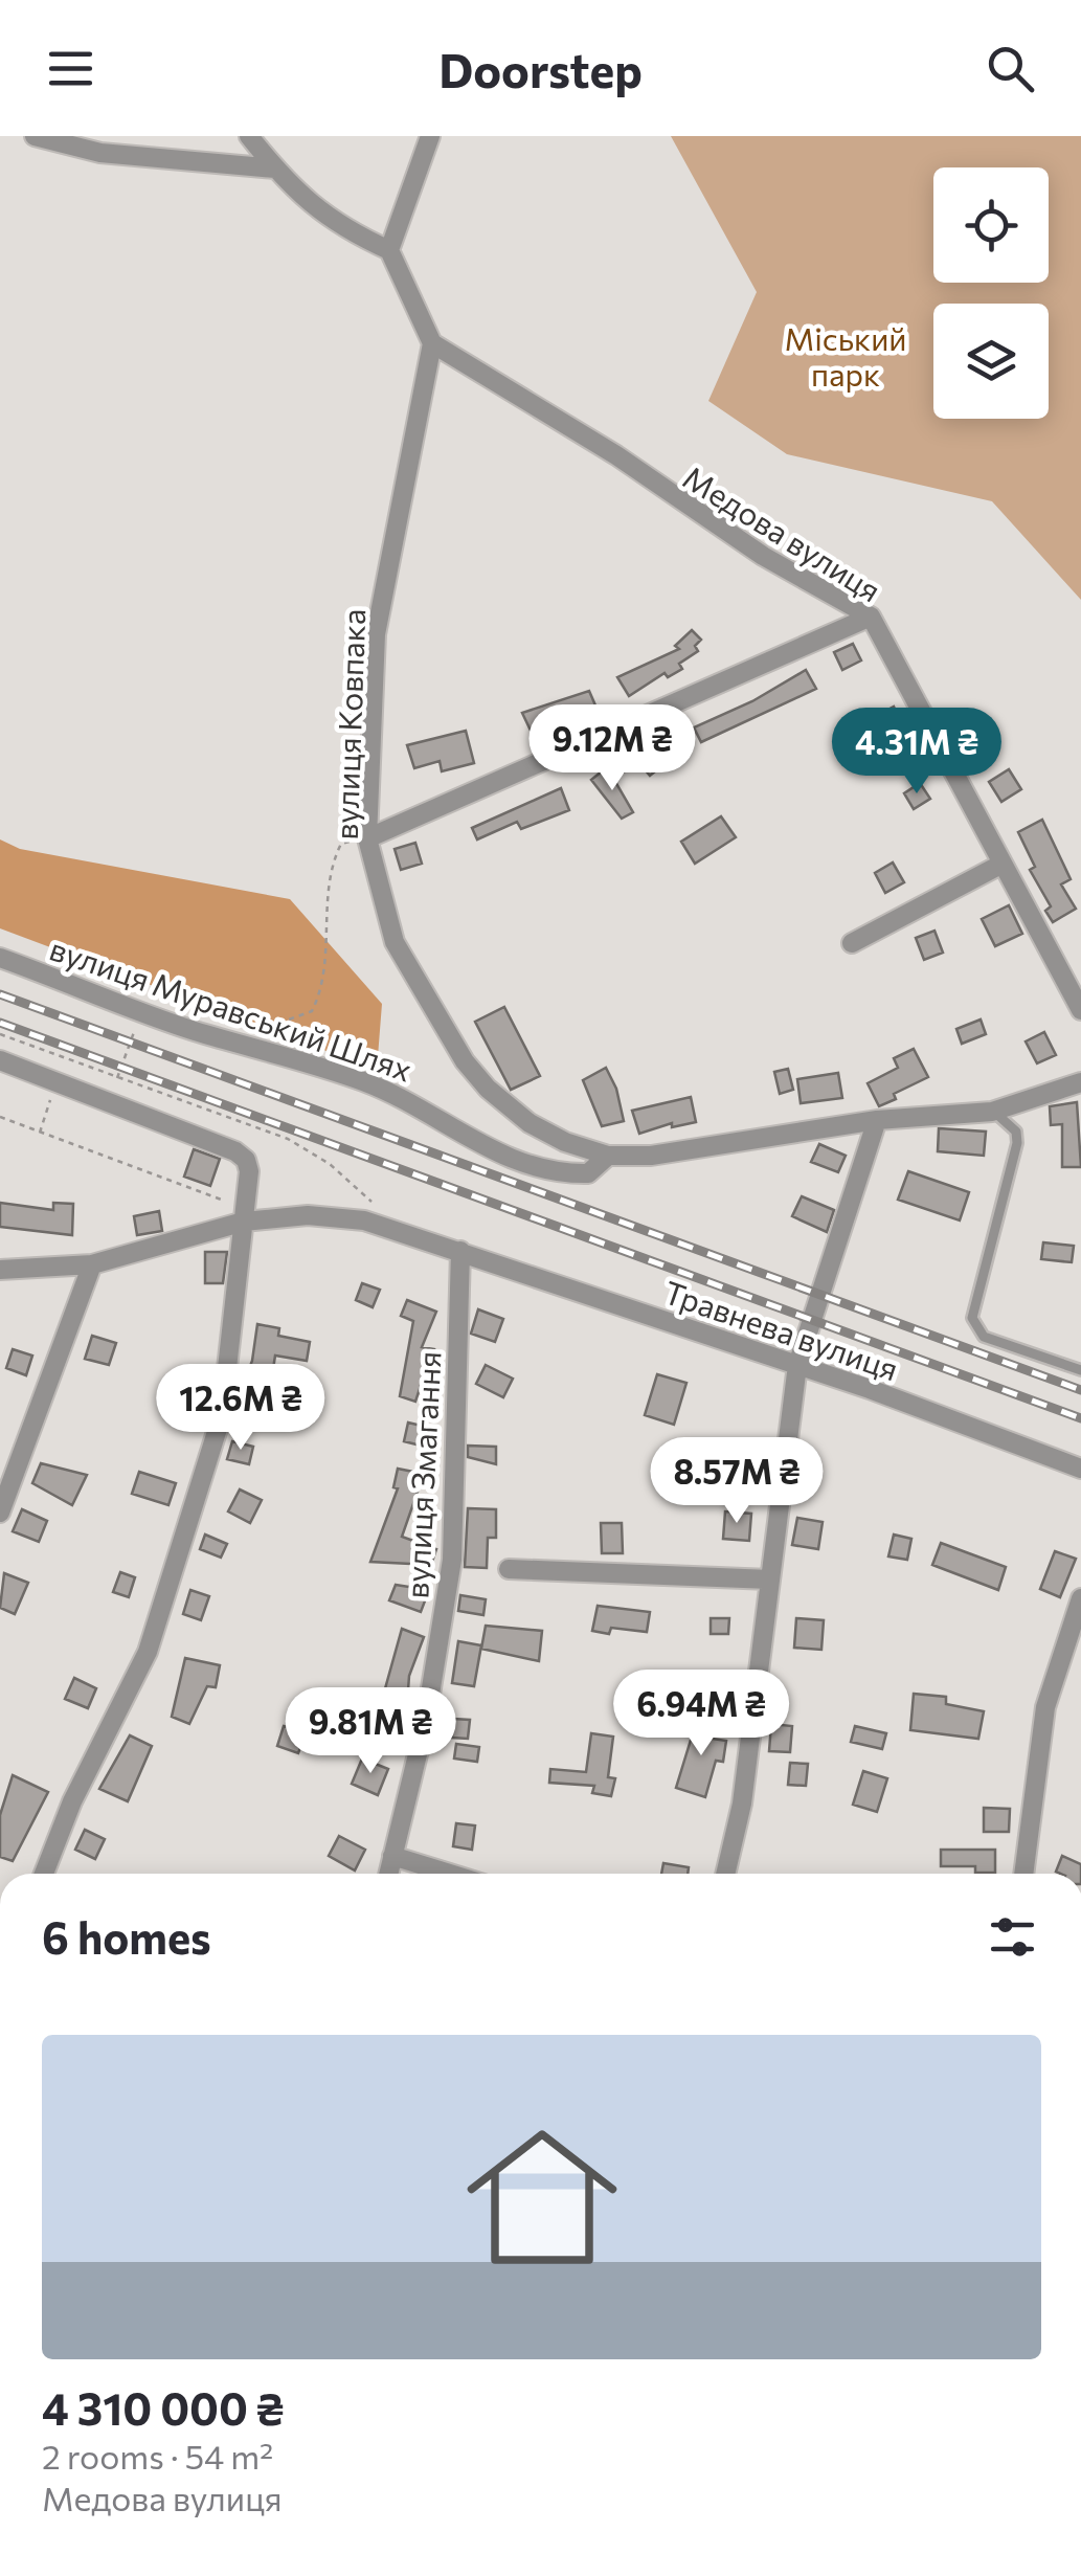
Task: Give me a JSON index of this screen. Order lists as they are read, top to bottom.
{
  "streets": {
    "street": [
      "Медова вулиця",
      "вулиця Ковпака",
      "вулиця Муравський Шлях",
      "Травнева вулиця",
      "вулиця Змагання"
    ]
  },
  "crossings": [
    ["Медова вулиця", "вулиця Ковпака"],
    ["вулиця Ковпака", "вулиця Муравський Шлях"],
    ["Травнева вулиця", "вулиця Змагання"]
  ],
  "parks": ["Міський парк"],
  "page": {
    "header": "Doorstep",
    "price": [
      "9.12M ₴",
      "4.31M ₴",
      "12.6M ₴",
      "8.57M ₴",
      "6.94M ₴",
      "9.81M ₴"
    ],
    "heading": "6 homes",
    "list": [
      {
        "name": "4 310 000 ₴",
        "note": "2 rooms · 54 m² · Медова вулиця"
      }
    ]
  }
}
